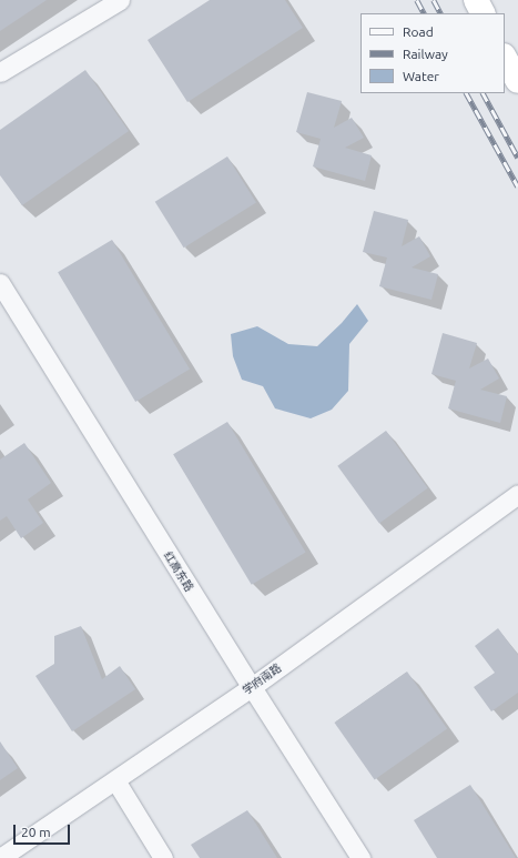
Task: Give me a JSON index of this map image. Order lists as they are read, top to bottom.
{
  "streets": {
    "street": ["红高东路", "学府南路"]
  },
  "crossings": [
    ["红高东路", "学府南路"]
  ],
  "legend": ["Road", "Railway", "Water"],
  "scale_bar": "20 m"
}
